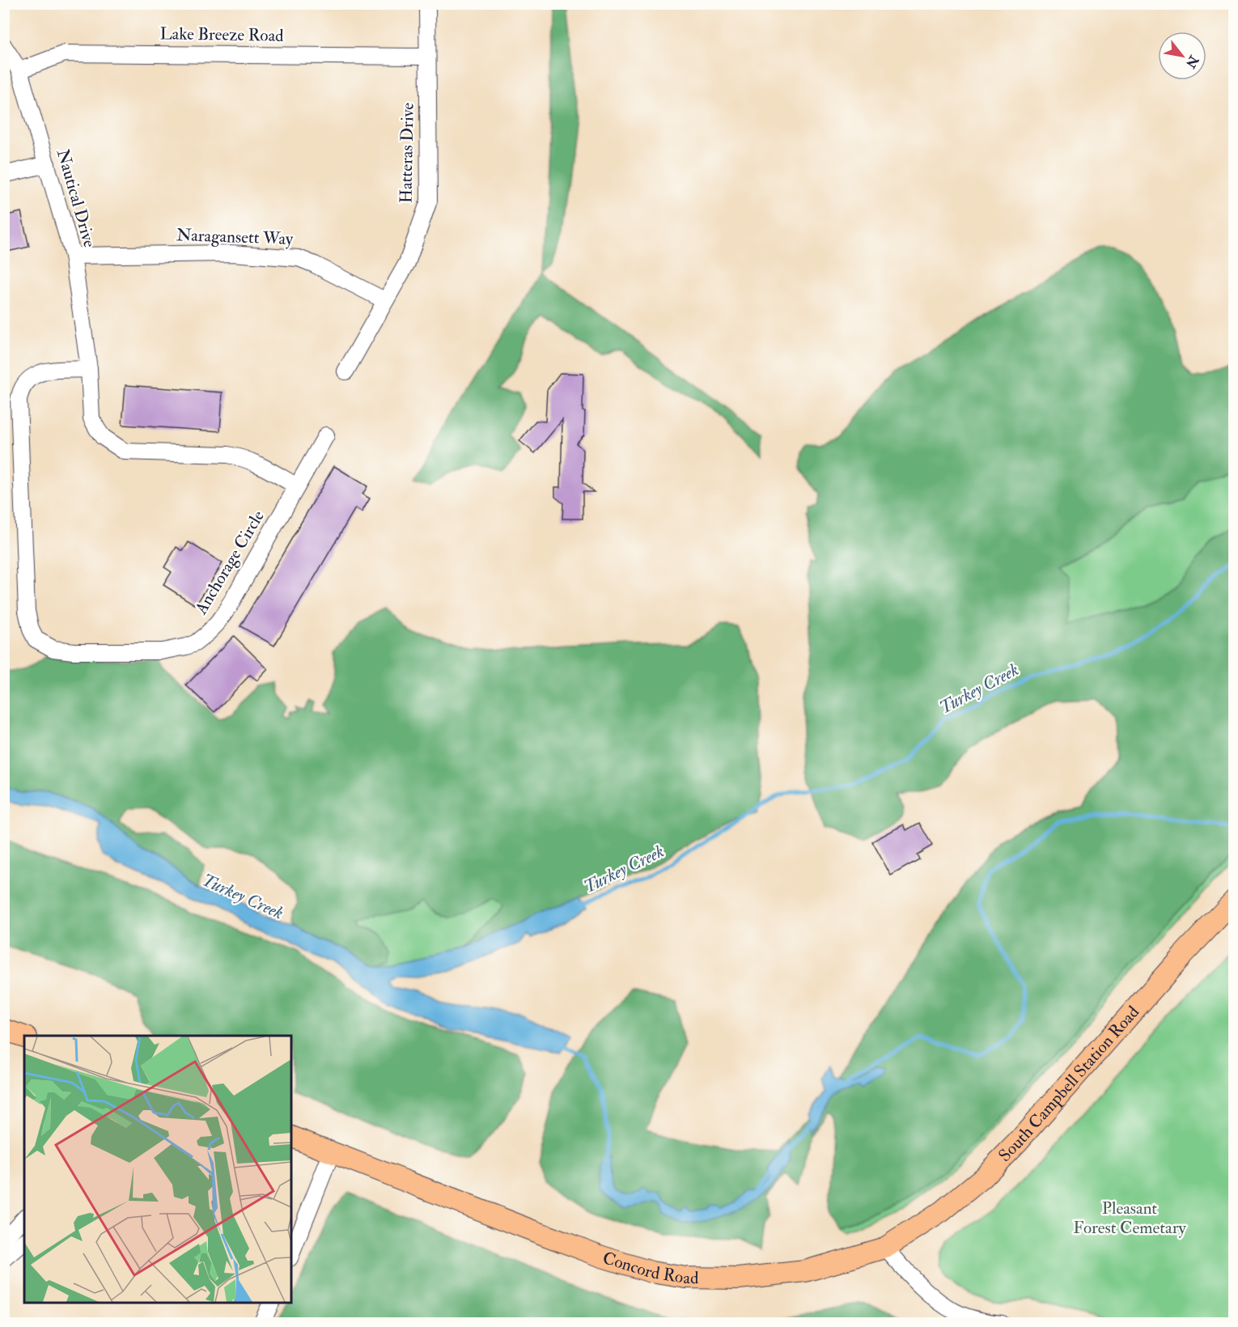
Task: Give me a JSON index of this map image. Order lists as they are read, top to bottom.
{
  "streets": {
    "main road": ["South Campbell Station Road", "Concord Road"],
    "street": [
      "Lake Breeze Road",
      "Hatteras Drive",
      "Nautical Drive",
      "Naragansett Way",
      "Anchorage Circle"
    ]
  },
  "crossings": [
    ["Lake Breeze Road", "Hatteras Drive"],
    ["Lake Breeze Road", "Nautical Drive"],
    ["Hatteras Drive", "Naragansett Way"],
    ["Nautical Drive", "Naragansett Way"],
    ["Nautical Drive", "Anchorage Circle"],
    ["South Campbell Station Road", "Concord Road"]
  ],
  "water": ["Turkey Creek"],
  "parks": ["Pleasant Forest Cemetary"],
  "north": "bottom right"
}
